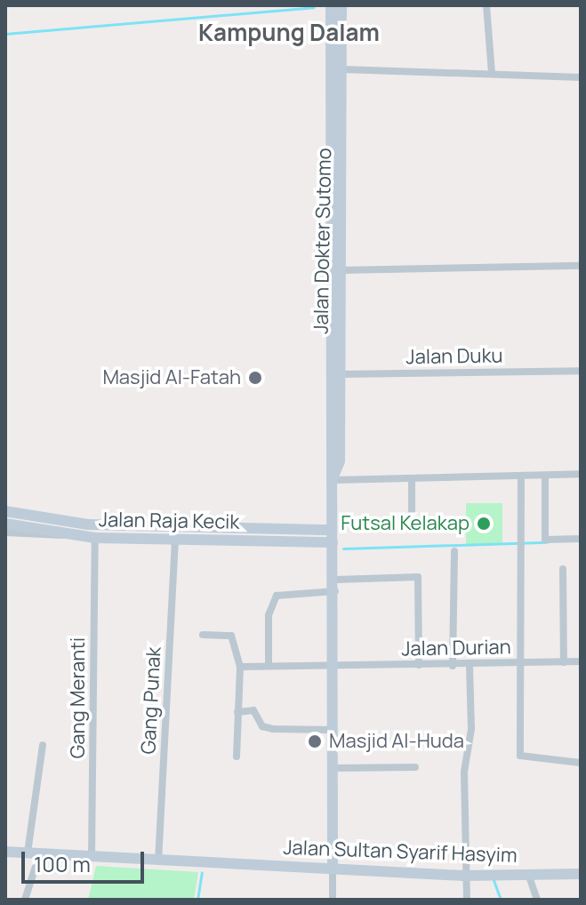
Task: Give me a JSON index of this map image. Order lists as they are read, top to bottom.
{
  "streets": {
    "main road": ["Jalan Dokter Sutomo", "Jalan Raja Kecik", "Jalan Sultan Syarif Hasyim"],
    "street": [
      "Jalan Duku",
      "Jalan Durian",
      "Gang Meranti",
      "Gang Punak"
    ]
  },
  "crossings": [
    ["Jalan Dokter Sutomo", "Jalan Duku"],
    ["Jalan Dokter Sutomo", "Jalan Raja Kecik"],
    ["Jalan Dokter Sutomo", "Jalan Durian"],
    ["Jalan Dokter Sutomo", "Jalan Sultan Syarif Hasyim"],
    ["Jalan Raja Kecik", "Gang Meranti"],
    ["Jalan Raja Kecik", "Gang Punak"],
    ["Gang Meranti", "Jalan Sultan Syarif Hasyim"],
    ["Gang Punak", "Jalan Sultan Syarif Hasyim"]
  ],
  "districts": ["Kampung Dalam"],
  "places": ["Masjid Al-Fatah", "Futsal Kelakap", "Masjid Al-Huda"],
  "scale_bar": "100 m"
}
